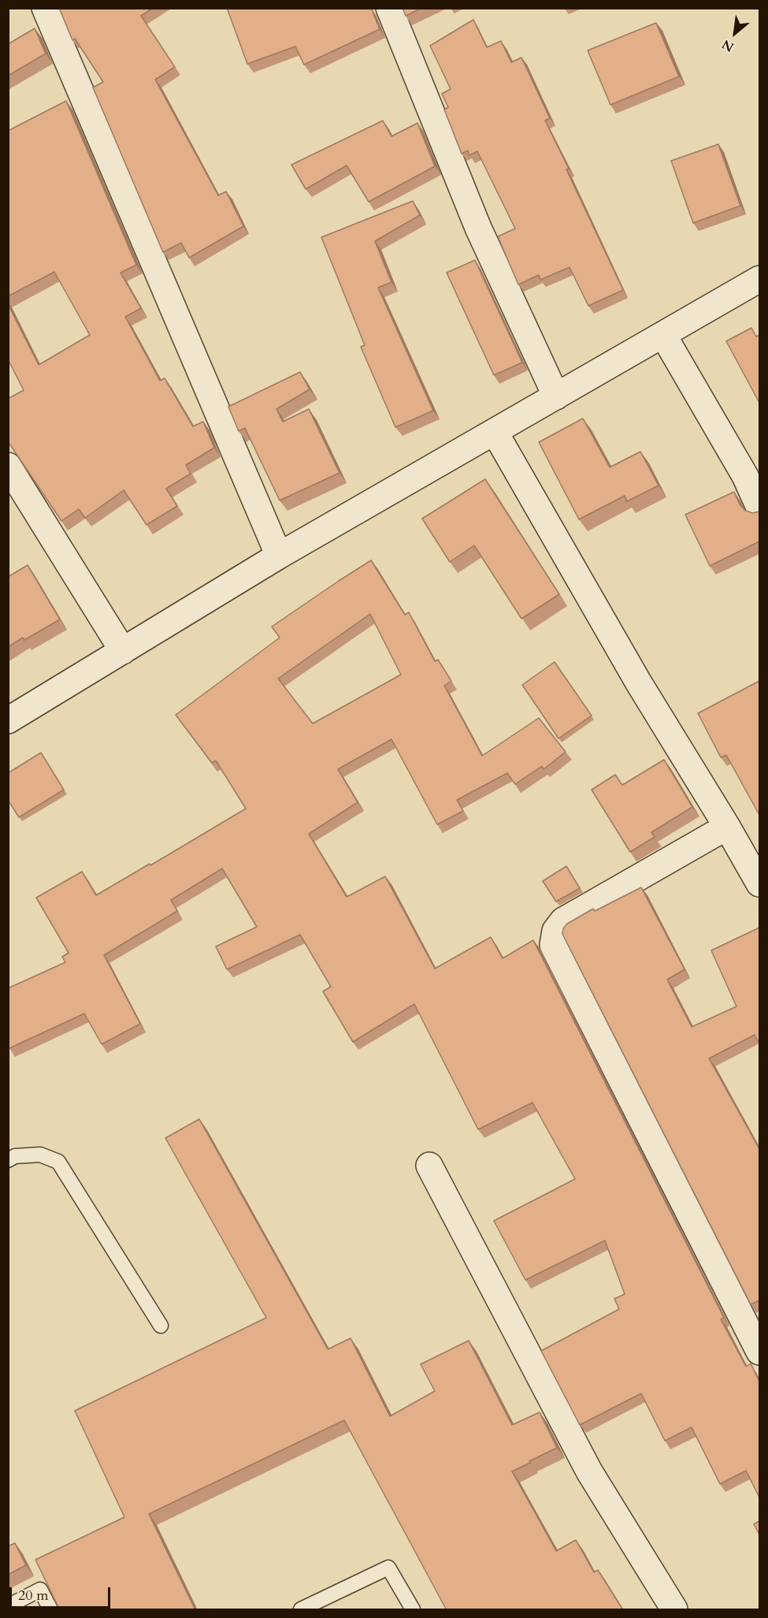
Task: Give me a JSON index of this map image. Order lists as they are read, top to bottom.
{
  "scale_bar": "20 m",
  "north": "bottom left"
}
